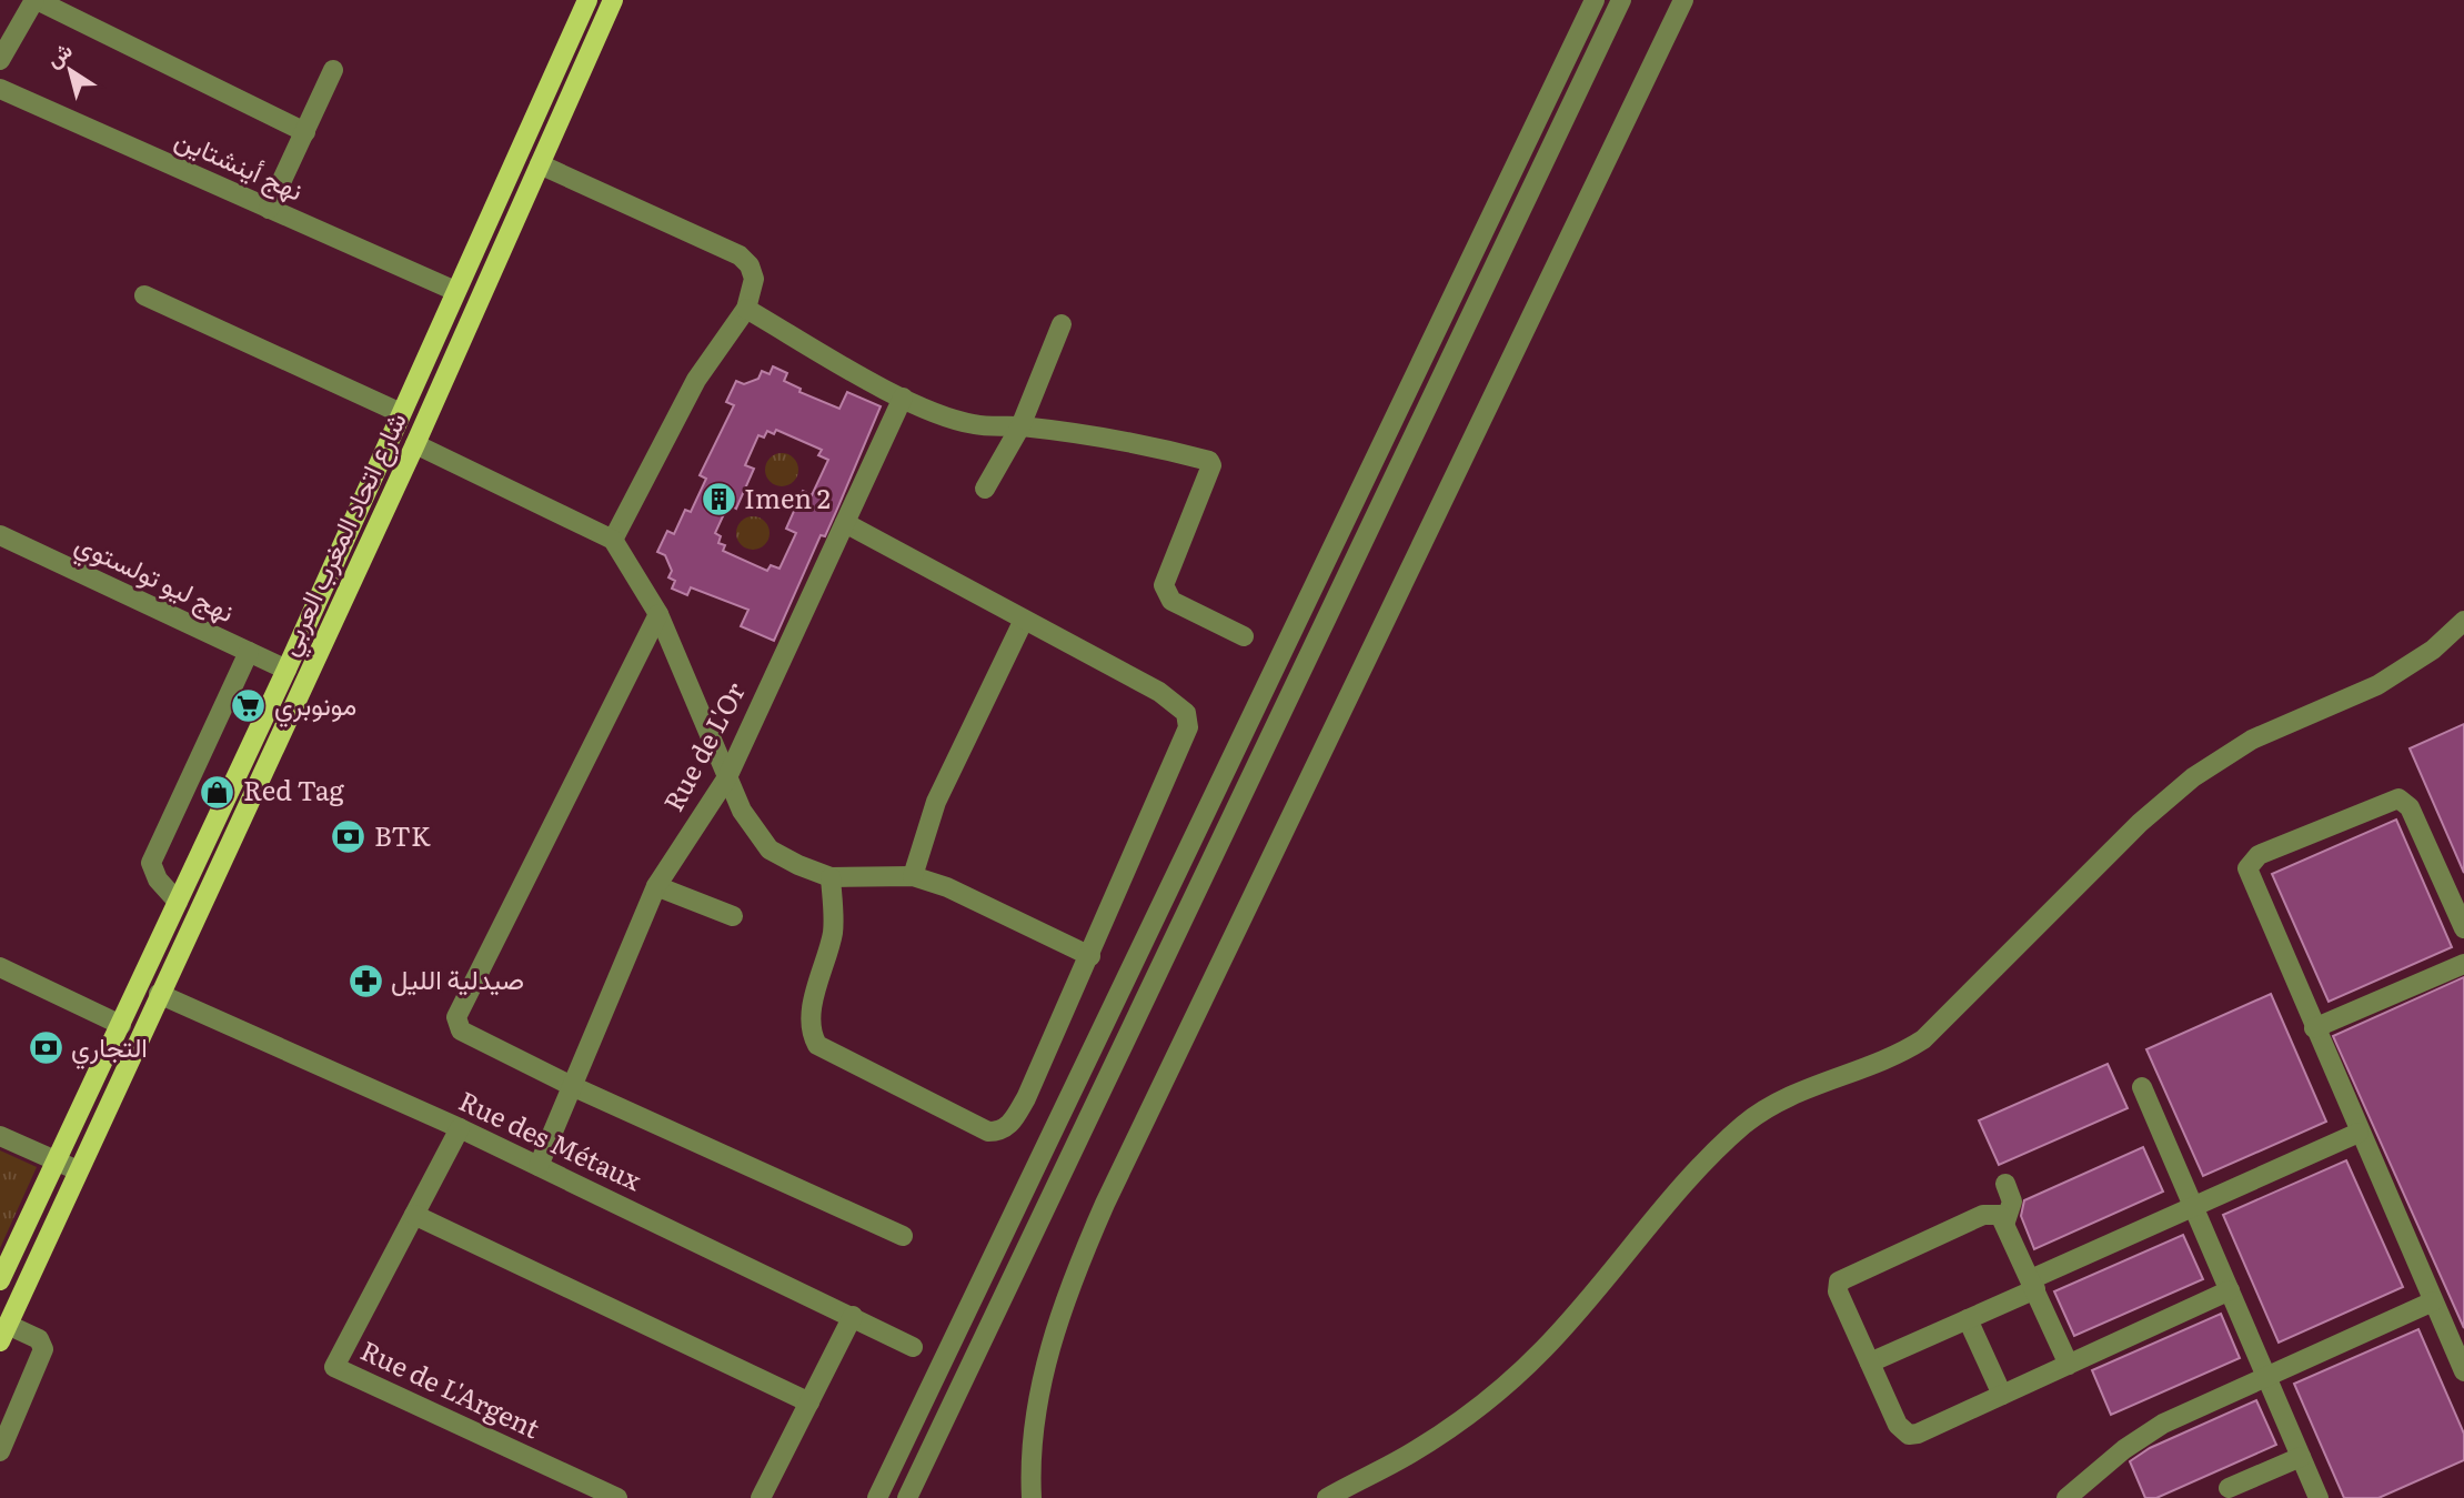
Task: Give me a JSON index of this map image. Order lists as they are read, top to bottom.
{
  "streets": {
    "main road": ["شارع اتحاد المغرب العربي"],
    "street": [
      "نهج أينشتاين",
      "نهج ليو تولستوي",
      "Rue de L'Or",
      "Rue des Métaux",
      "Rue de L'Argent"
    ]
  },
  "crossings": [
    ["نهج أينشتاين", "شارع اتحاد المغرب العربي"],
    ["شارع اتحاد المغرب العربي", "نهج ليو تولستوي"],
    ["شارع اتحاد المغرب العربي", "Rue des Métaux"],
    ["Rue de L'Or", "Rue des Métaux"],
    ["Rue des Métaux", "Rue de L'Argent"]
  ],
  "places": {
    "building": ["Imen 2"],
    "supermarket": ["مونوبري"],
    "shop": ["Red Tag"],
    "bank": ["BTK", "التجاري"],
    "pharmacy": ["صيدلية الليل"]
  },
  "north": "top left"
}
